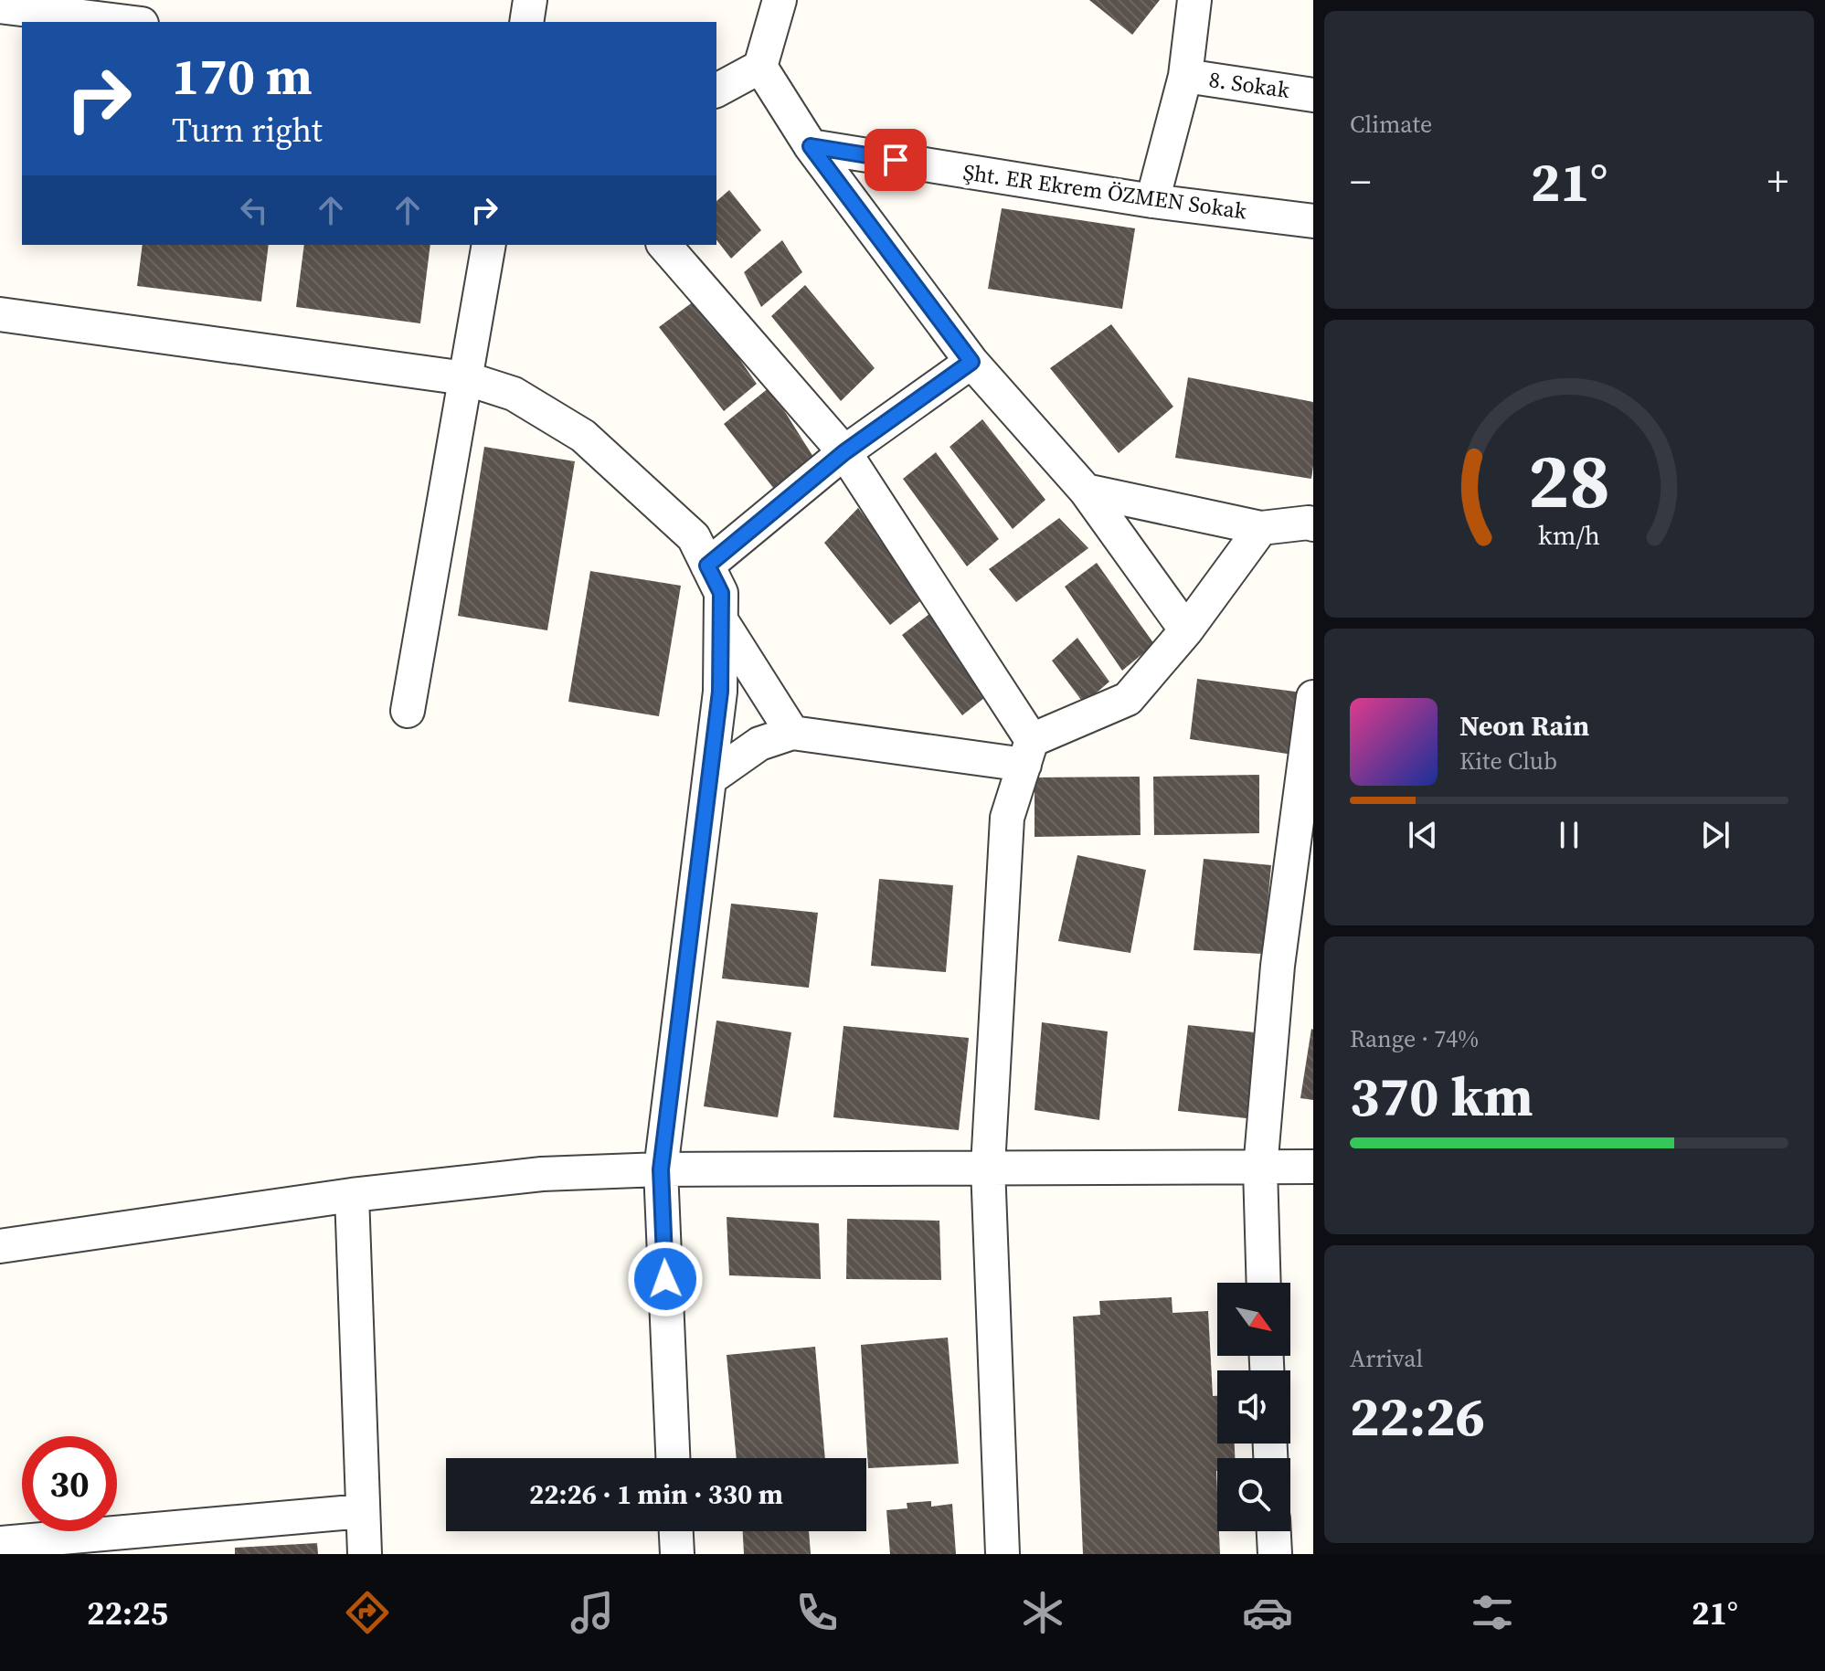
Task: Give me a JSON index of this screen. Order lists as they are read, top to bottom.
{
  "streets": {
    "street": ["8. Sokak", "Şht. ER Ekrem ÖZMEN Sokak"]
  },
  "north": "bottom right",
  "page": {
    "tile": [
      "Climate",
      ["Range · 74%", "370 km"],
      ["Arrival", "22:26"]
    ],
    "turn": ["170 m", "Turn right"],
    "heat": ["−", "21°", "+"],
    "song": ["Neon Rain", "Kite Club"],
    "limit": "30",
    "trip": "22:26 · 1 min · 330 m",
    "tabs": ["22:25", "21°"],
    "gauge": ["28", "km/h"]
  }
}
